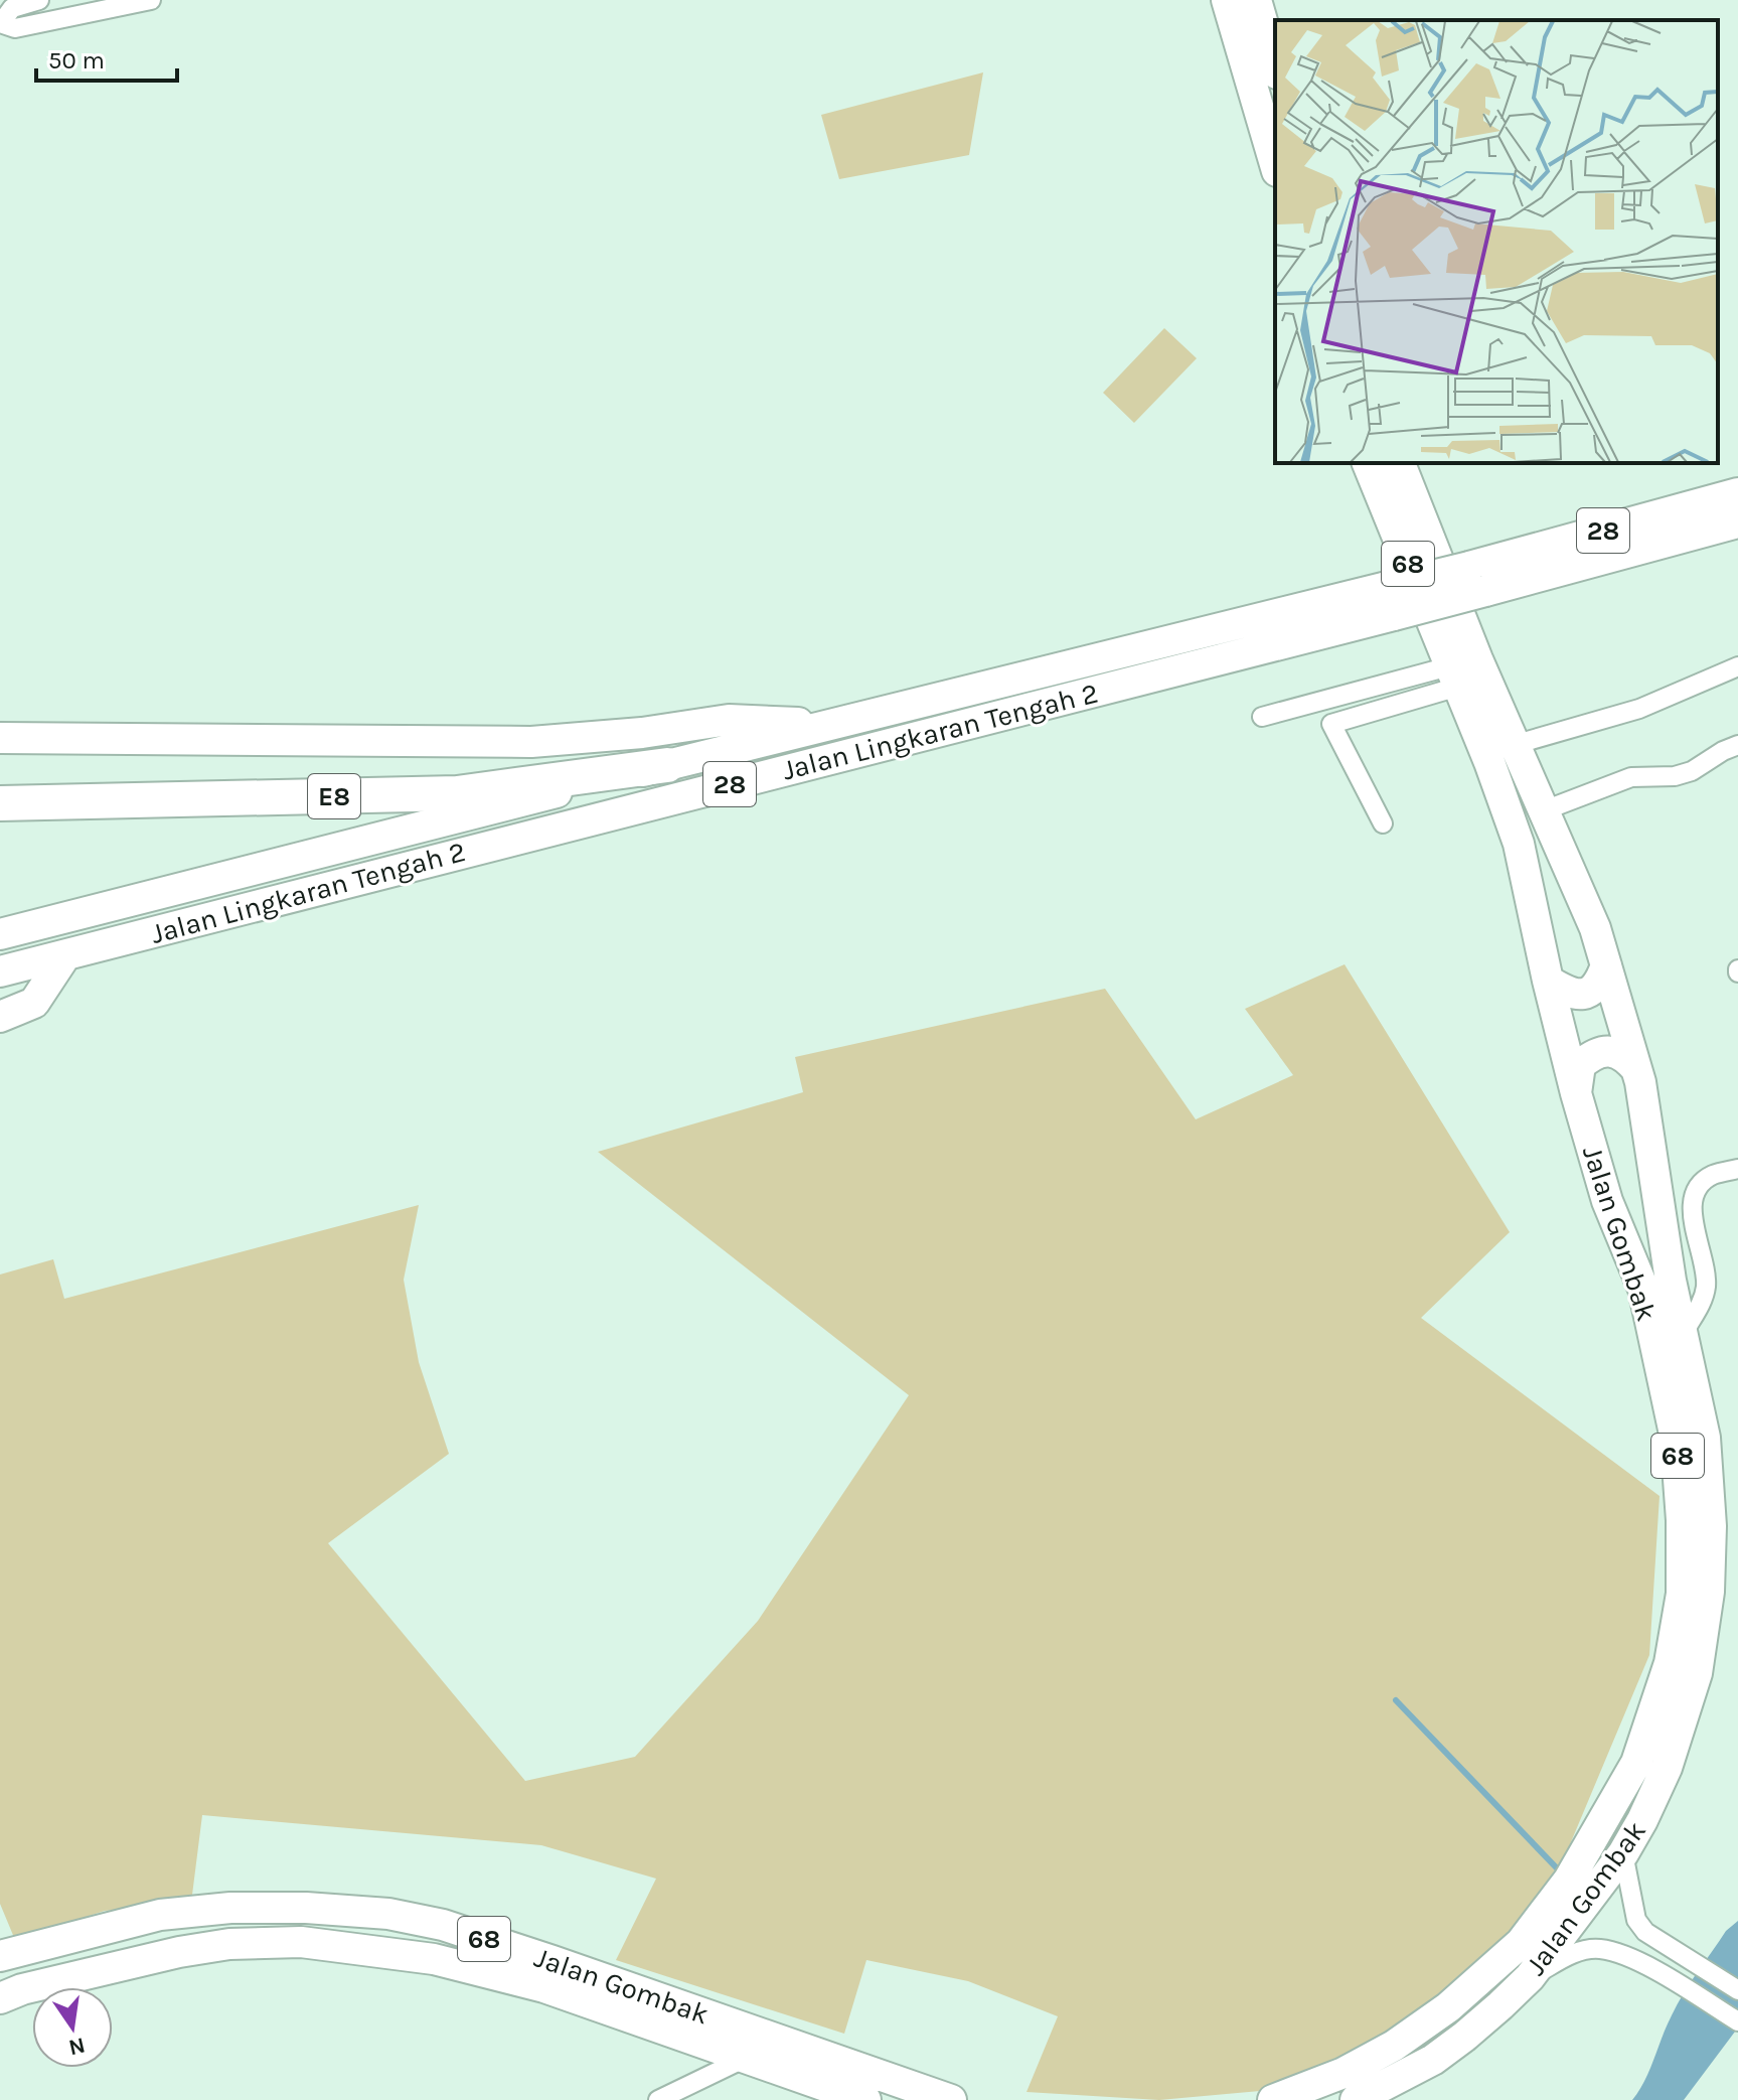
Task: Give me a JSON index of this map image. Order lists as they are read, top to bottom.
{
  "streets": {
    "highway": ["E8"],
    "main road": [
      "28",
      "68",
      "Jalan Lingkaran Tengah 2",
      "Jalan Gombak"
    ]
  },
  "crossings": [
    ["Jalan Lingkaran Tengah 2", "E8"]
  ],
  "scale_bar": "50 m",
  "north": "bottom"
}
